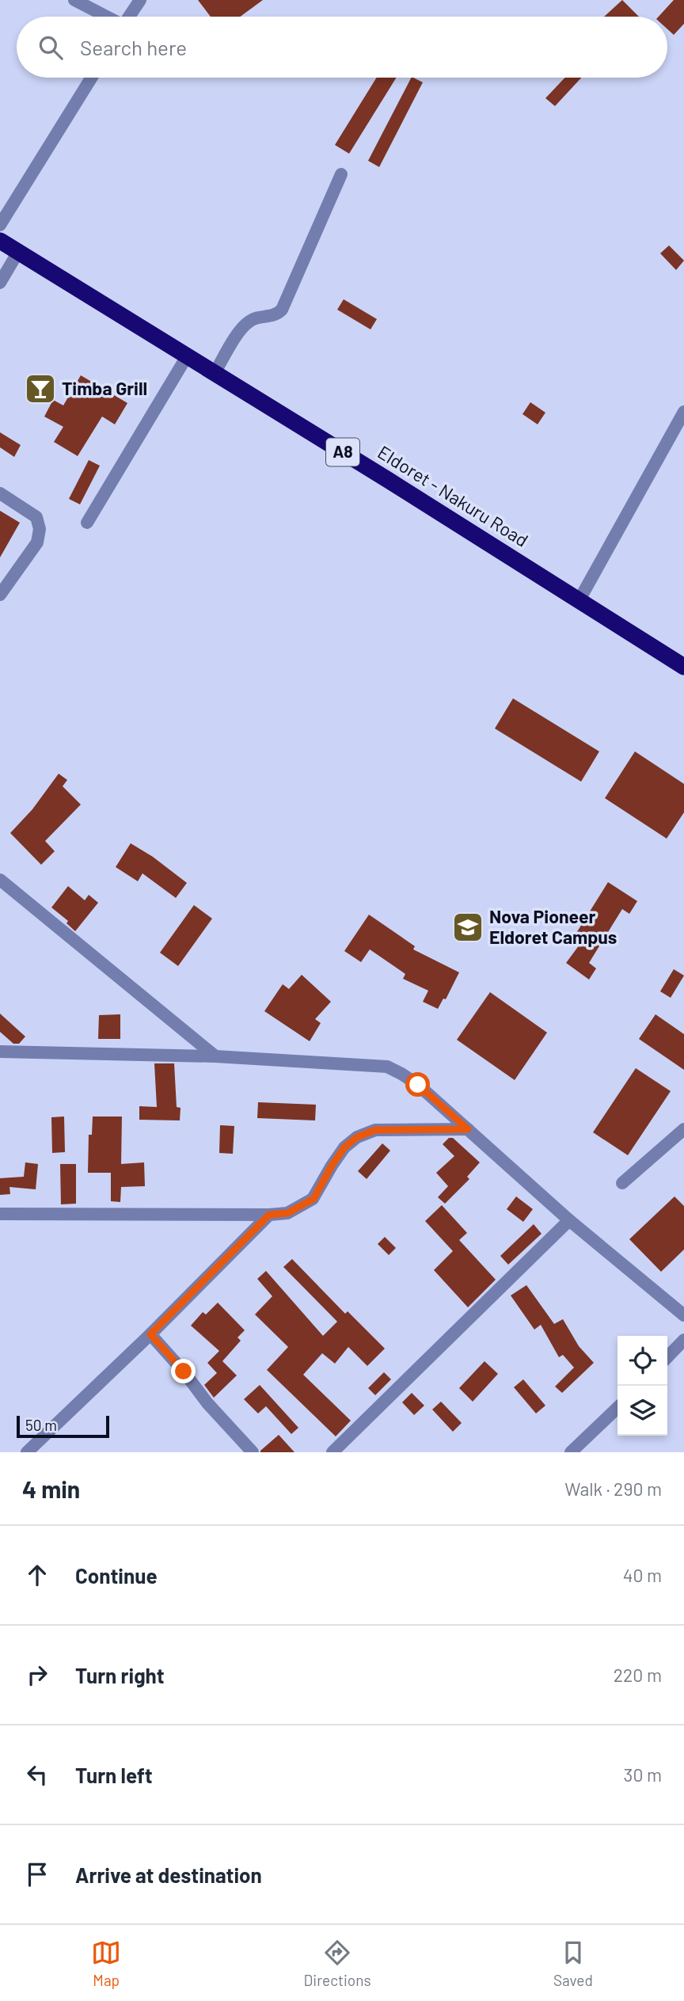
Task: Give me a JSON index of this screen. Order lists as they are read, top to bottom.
{
  "streets": {
    "highway": ["A8", "Eldoret - Nakuru Road"]
  },
  "places": {
    "bar": ["Timba Grill"],
    "school or university": ["Nova Pioneer Eldoret Campus"]
  },
  "scale_bar": "50 m",
  "page": {
    "search": "Search here",
    "scale": "50 m",
    "heading": ["4 min", "Walk · 290 m"],
    "list": [
      ["Continue", "40 m"],
      ["Turn right", "220 m"],
      ["Turn left", "30 m"],
      "Arrive at destination"
    ],
    "nav": ["Map", "Directions", "Saved"]
  }
}
